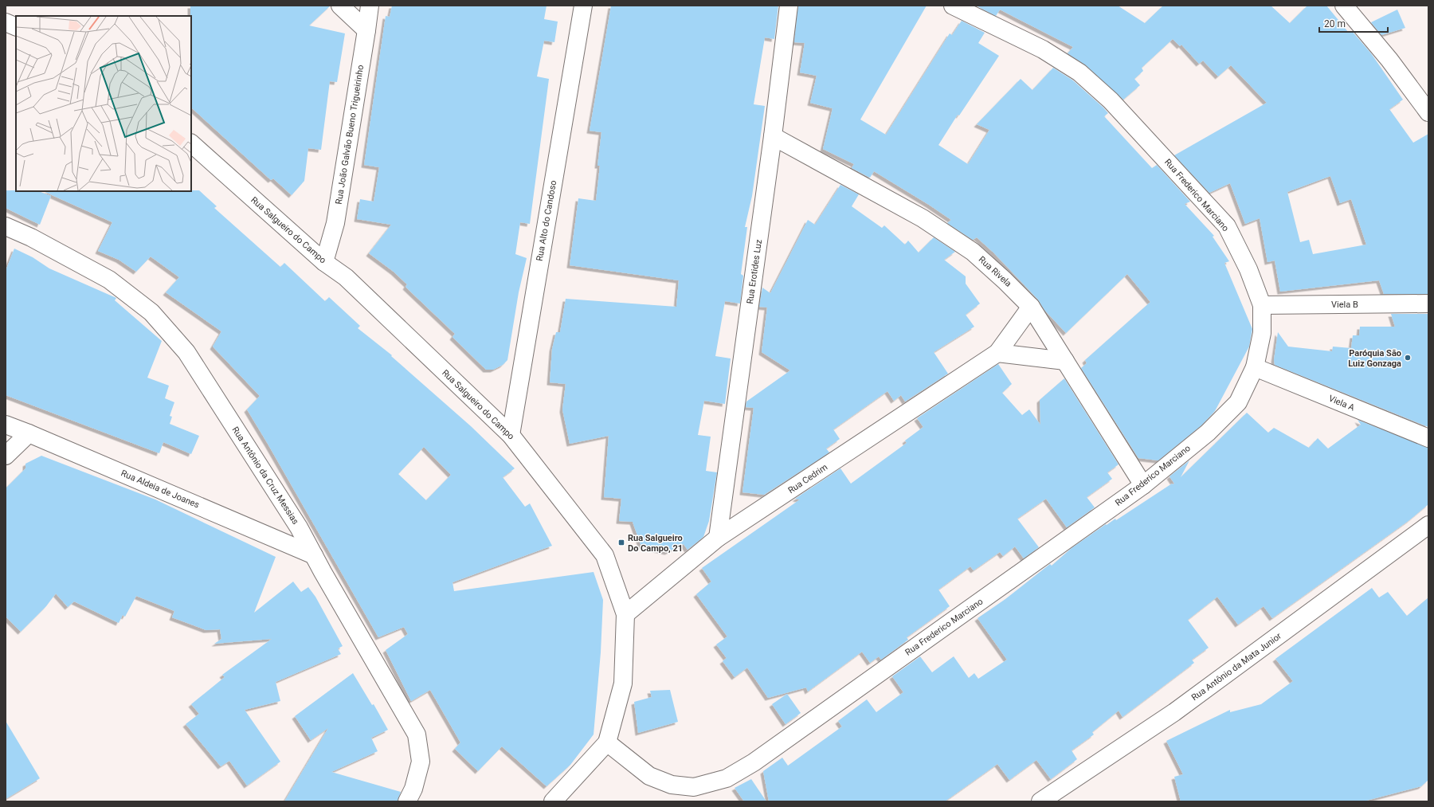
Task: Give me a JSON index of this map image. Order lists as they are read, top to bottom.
{
  "streets": {
    "street": [
      "Rua João Galvão Bueno Trigueirinho",
      "Rua Frederico Marciano",
      "Rua Alto do Candoso",
      "Rua Salgueiro do Campo",
      "Rua Erotides Luz",
      "Rua Rivela",
      "Viela B",
      "Viela A",
      "Rua Antônio da Cruz Messias",
      "Rua Cedrim",
      "Rua Aldeia de Joanes",
      "Rua Antônio da Mata Junior"
    ]
  },
  "crossings": [
    ["Rua João Galvão Bueno Trigueirinho", "Rua Salgueiro do Campo"],
    ["Rua Frederico Marciano", "Rua Salgueiro do Campo"],
    ["Rua Frederico Marciano", "Rua Rivela"],
    ["Rua Frederico Marciano", "Viela B"],
    ["Rua Frederico Marciano", "Viela A"],
    ["Rua Alto do Candoso", "Rua Salgueiro do Campo"],
    ["Rua Salgueiro do Campo", "Rua Cedrim"],
    ["Rua Erotides Luz", "Rua Rivela"],
    ["Rua Erotides Luz", "Rua Cedrim"],
    ["Rua Rivela", "Rua Cedrim"],
    ["Rua Antônio da Cruz Messias", "Rua Aldeia de Joanes"]
  ],
  "places": {
    "other": ["Paróquia São Luiz Gonzaga"],
    "transit": ["Rua Salgueiro Do Campo, 21"]
  },
  "scale_bar": "20 m"
}
